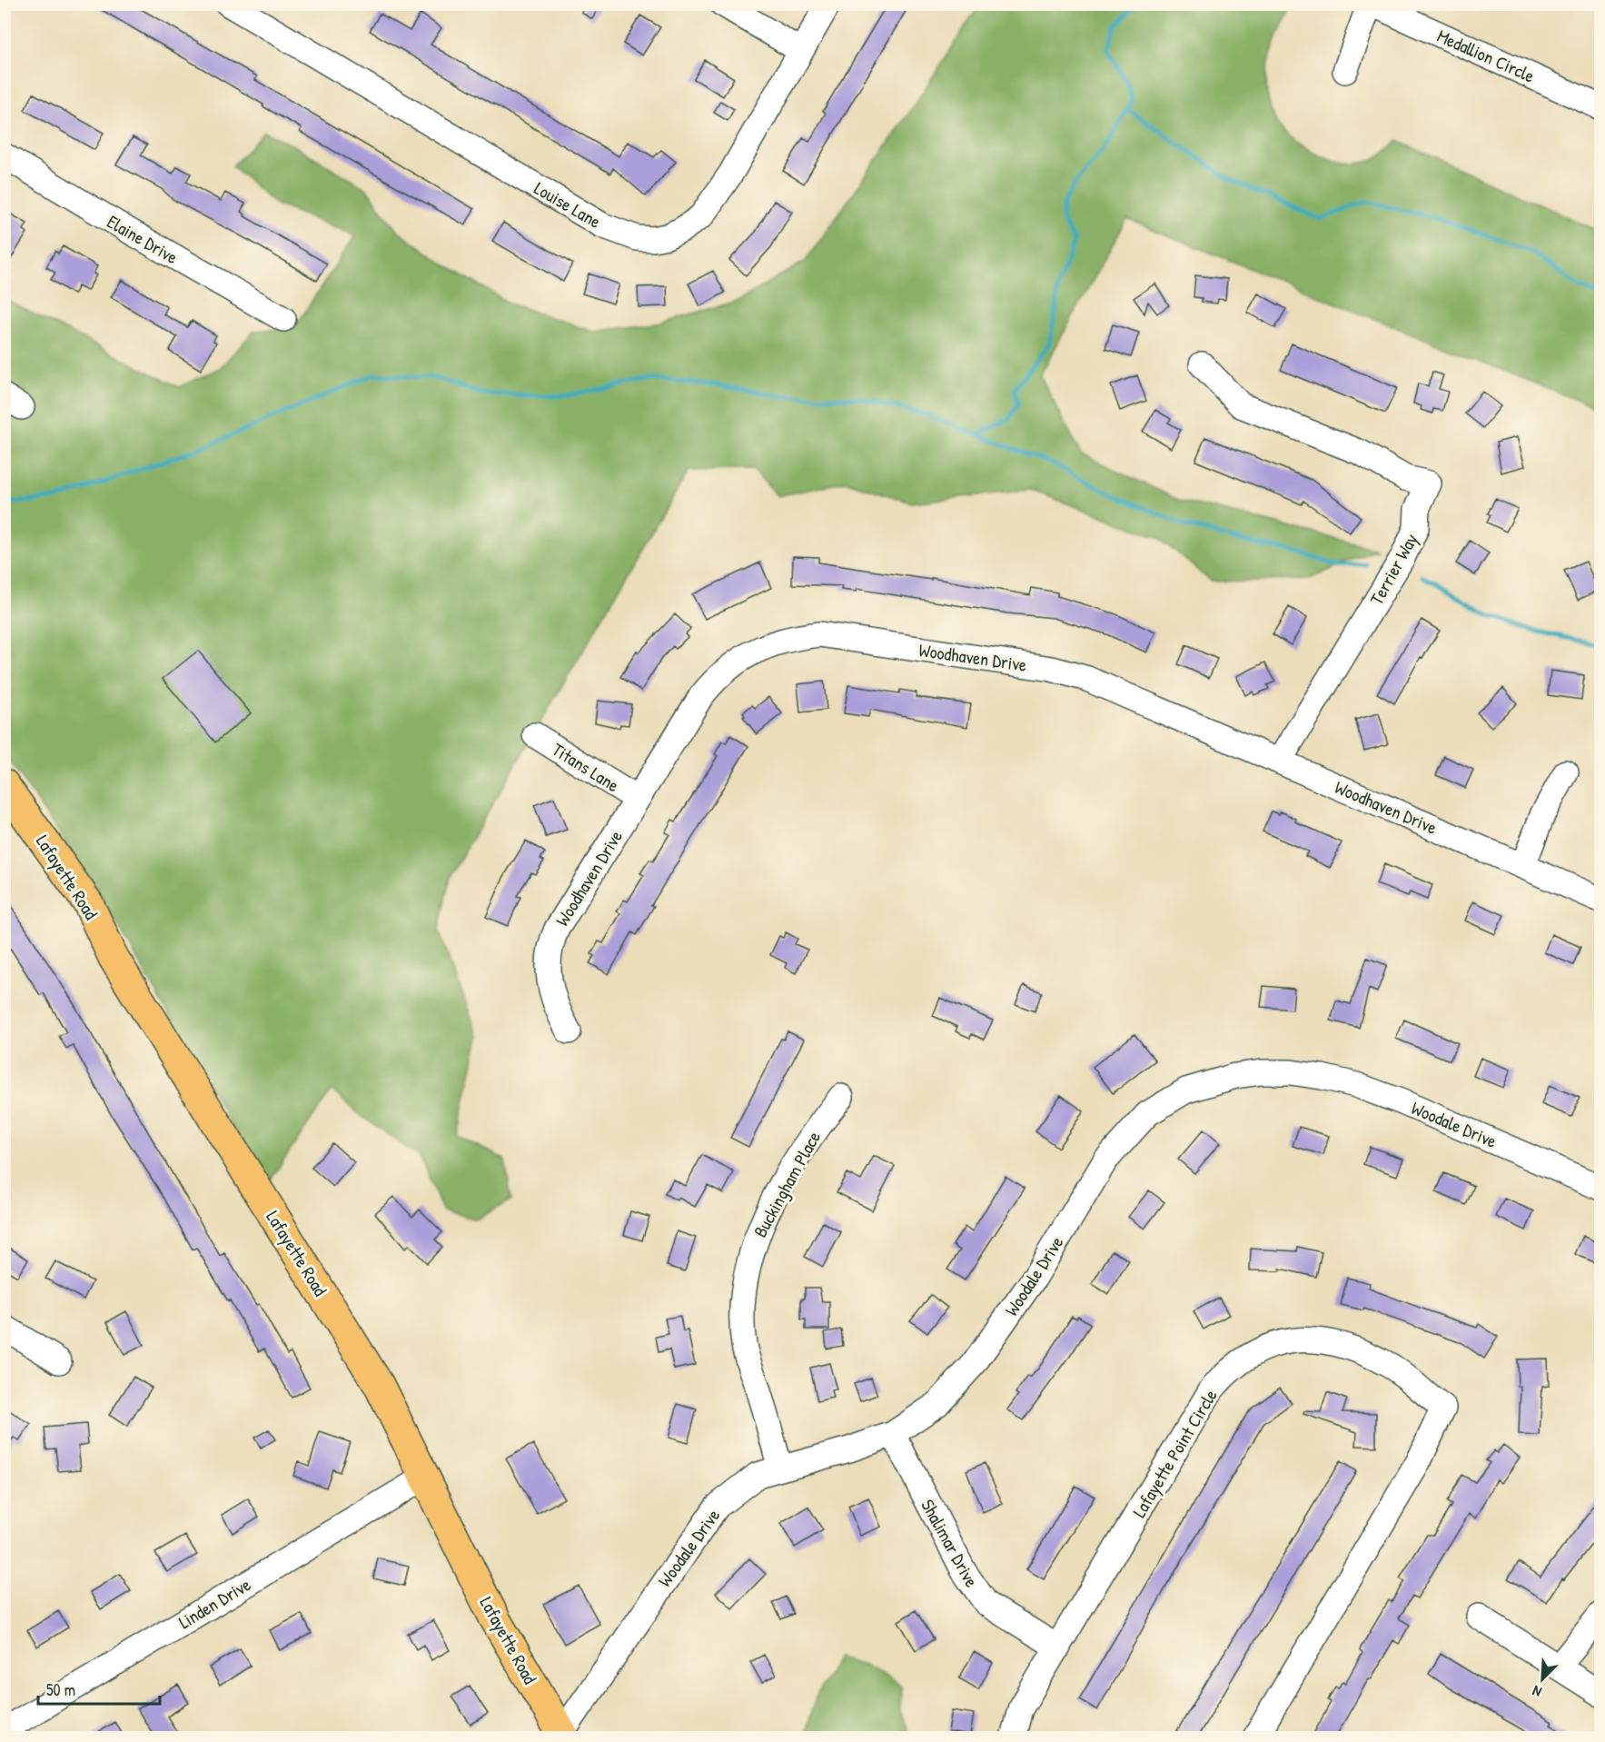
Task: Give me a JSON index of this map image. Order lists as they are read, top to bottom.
{
  "streets": {
    "main road": ["Lafayette Road"],
    "street": [
      "Medallion Circle",
      "Louise Lane",
      "Elaine Drive",
      "Terrier Way",
      "Woodhaven Drive",
      "Titans Lane",
      "Woodale Drive",
      "Buckingham Place",
      "Lafayette Point Circle",
      "Shalimar Drive",
      "Linden Drive"
    ]
  },
  "crossings": [
    ["Terrier Way", "Woodhaven Drive"],
    ["Woodhaven Drive", "Titans Lane"],
    ["Lafayette Road", "Woodale Drive"],
    ["Lafayette Road", "Linden Drive"],
    ["Woodale Drive", "Buckingham Place"],
    ["Woodale Drive", "Shalimar Drive"],
    ["Lafayette Point Circle", "Shalimar Drive"]
  ],
  "scale_bar": "50 m",
  "north": "bottom left"
}
